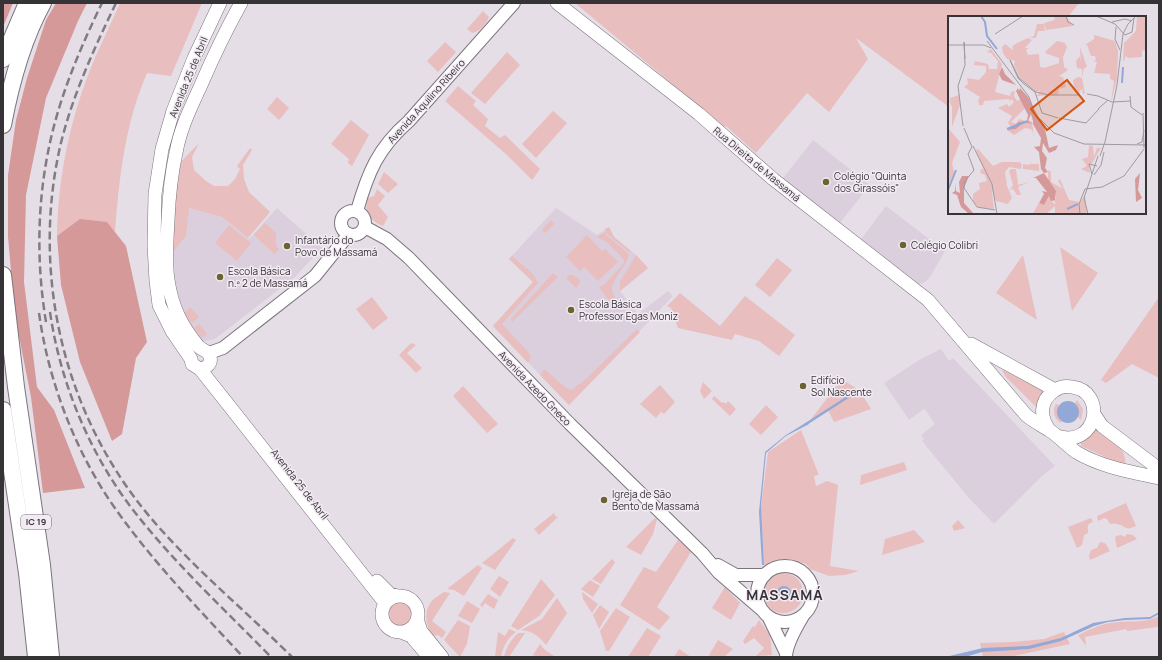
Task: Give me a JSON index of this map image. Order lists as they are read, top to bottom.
{
  "streets": {
    "highway": ["IC 19"],
    "main road": ["Avenida 25 de Abril", "Rua Direita de Massamá"],
    "street": ["Avenida Aquilino Ribeiro", "Avenida Azedo Gneco"]
  },
  "crossings": [
    ["Avenida Aquilino Ribeiro", "Avenida Azedo Gneco"]
  ],
  "districts": ["MASSAMÁ"],
  "places": [
    "Colégio \"Quinta dos Girassóis\"",
    "Colégio Colibri",
    "Infantário do Povo de Massamá",
    "Escola Básica n.º 2 de Massamá",
    "Escola Básica Professor Egas Moniz",
    "Edifício Sol Nascente",
    "Igreja de São Bento de Massamá"
  ]
}
